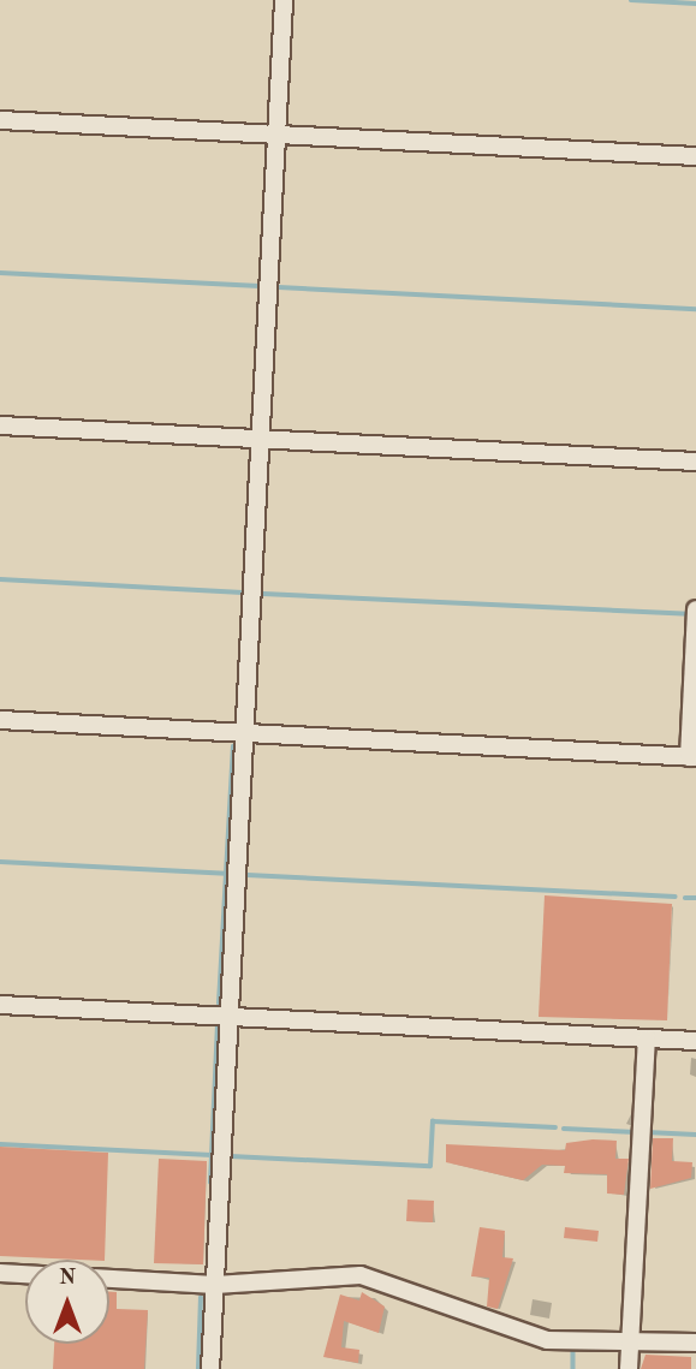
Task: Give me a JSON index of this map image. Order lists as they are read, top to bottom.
{
  "north": "top"
}
